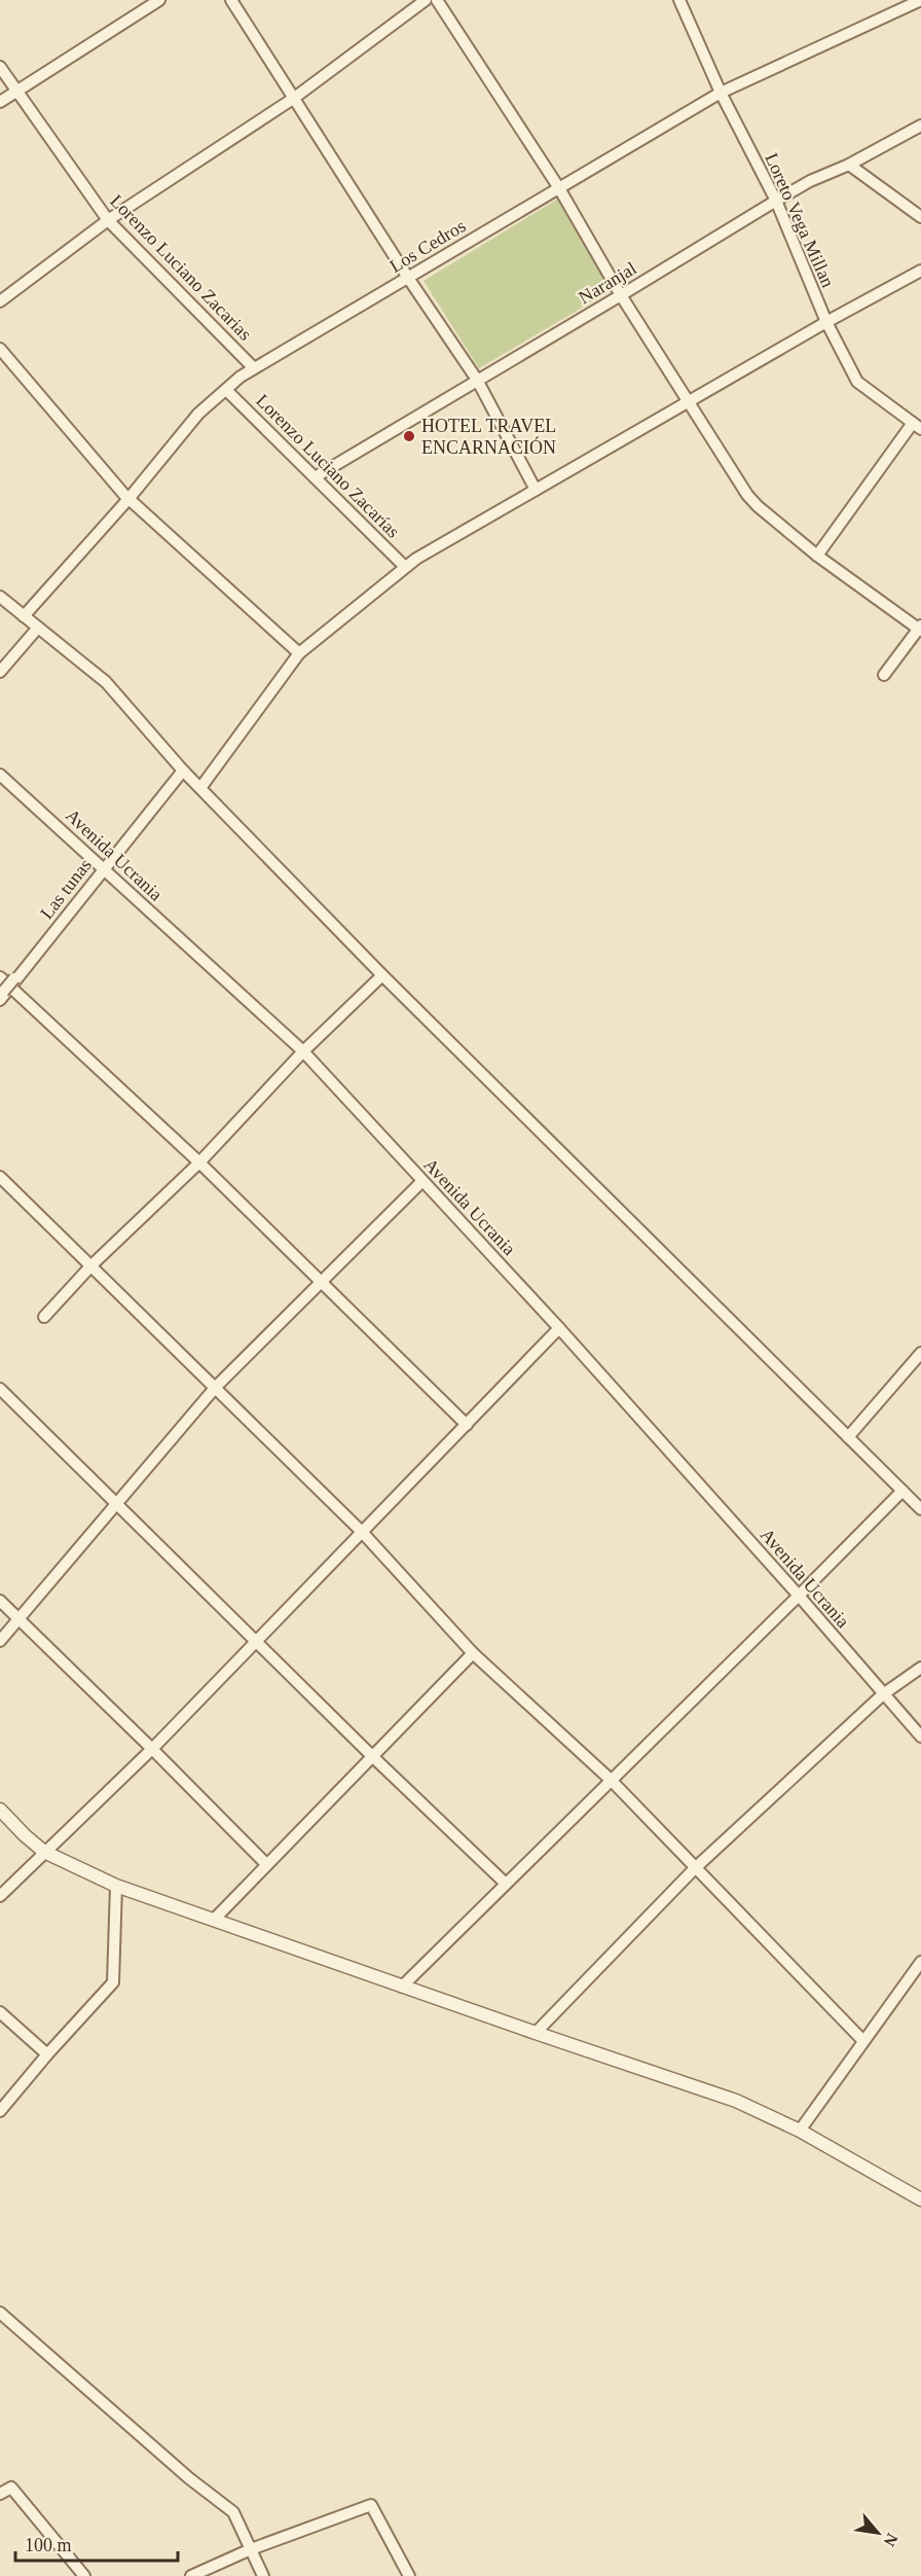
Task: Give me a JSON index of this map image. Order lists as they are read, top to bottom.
{
  "streets": {
    "street": [
      "Loreto Vega Millan",
      "Los Cedros",
      "Lorenzo Luciano Zacarias",
      "Naranjal",
      "Lorenzo Luciano Zacarías",
      "Avenida Ucrania",
      "Las tunas"
    ]
  },
  "crossings": [
    ["Loreto Vega Millan", "Los Cedros"],
    ["Loreto Vega Millan", "Naranjal"],
    ["Los Cedros", "Lorenzo Luciano Zacarias"],
    ["Los Cedros", "Lorenzo Luciano Zacarías"],
    ["Naranjal", "Lorenzo Luciano Zacarías"],
    ["Avenida Ucrania", "Las tunas"]
  ],
  "places": ["HOTEL TRAVEL ENCARNACIÓN"],
  "scale_bar": "100 m",
  "north": "bottom right"
}
